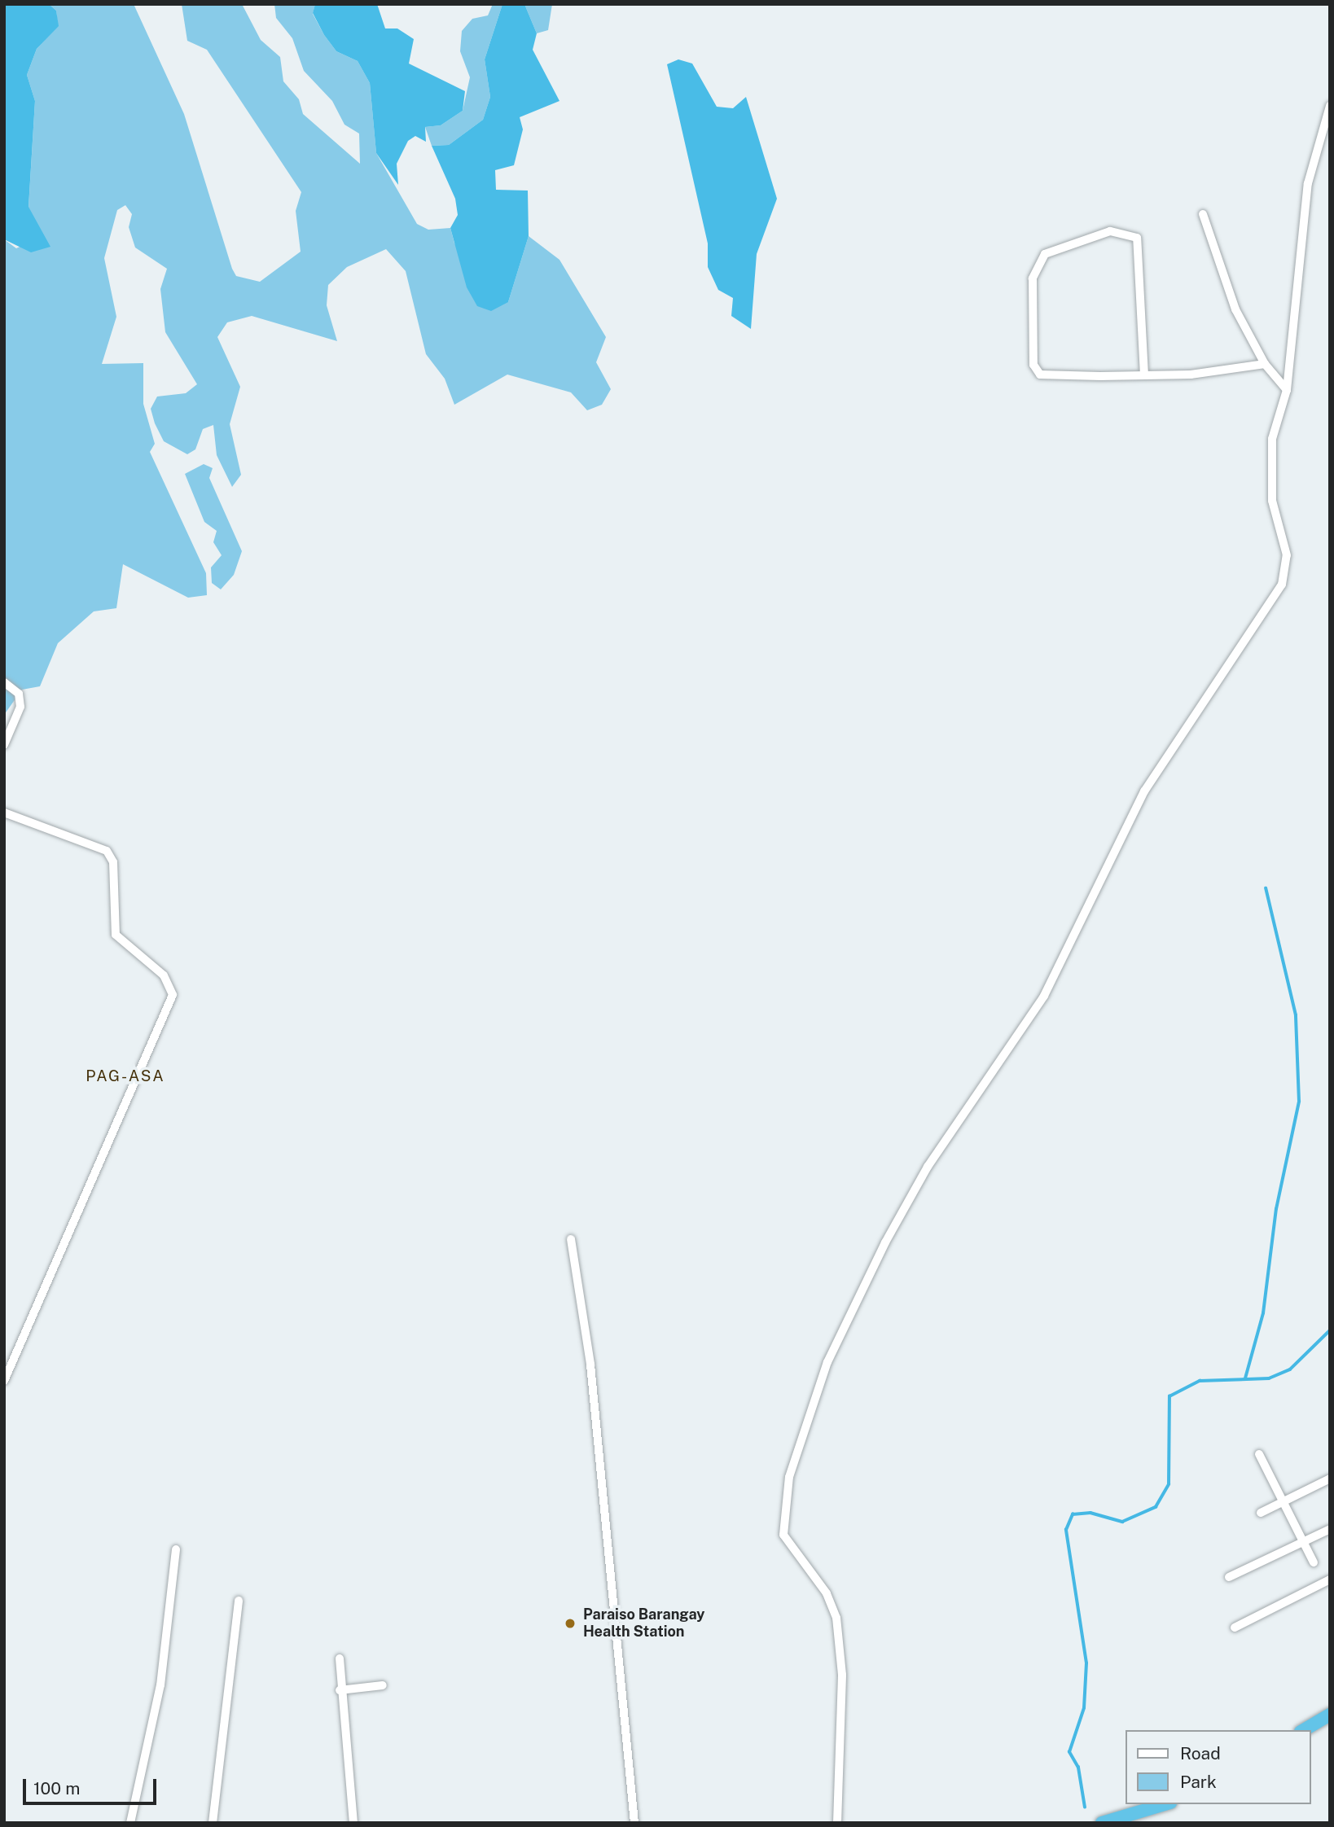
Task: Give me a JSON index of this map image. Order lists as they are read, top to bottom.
{
  "districts": ["PAG-ASA"],
  "places": ["Paraiso Barangay Health Station"],
  "legend": ["Road", "Park"],
  "scale_bar": "100 m"
}
